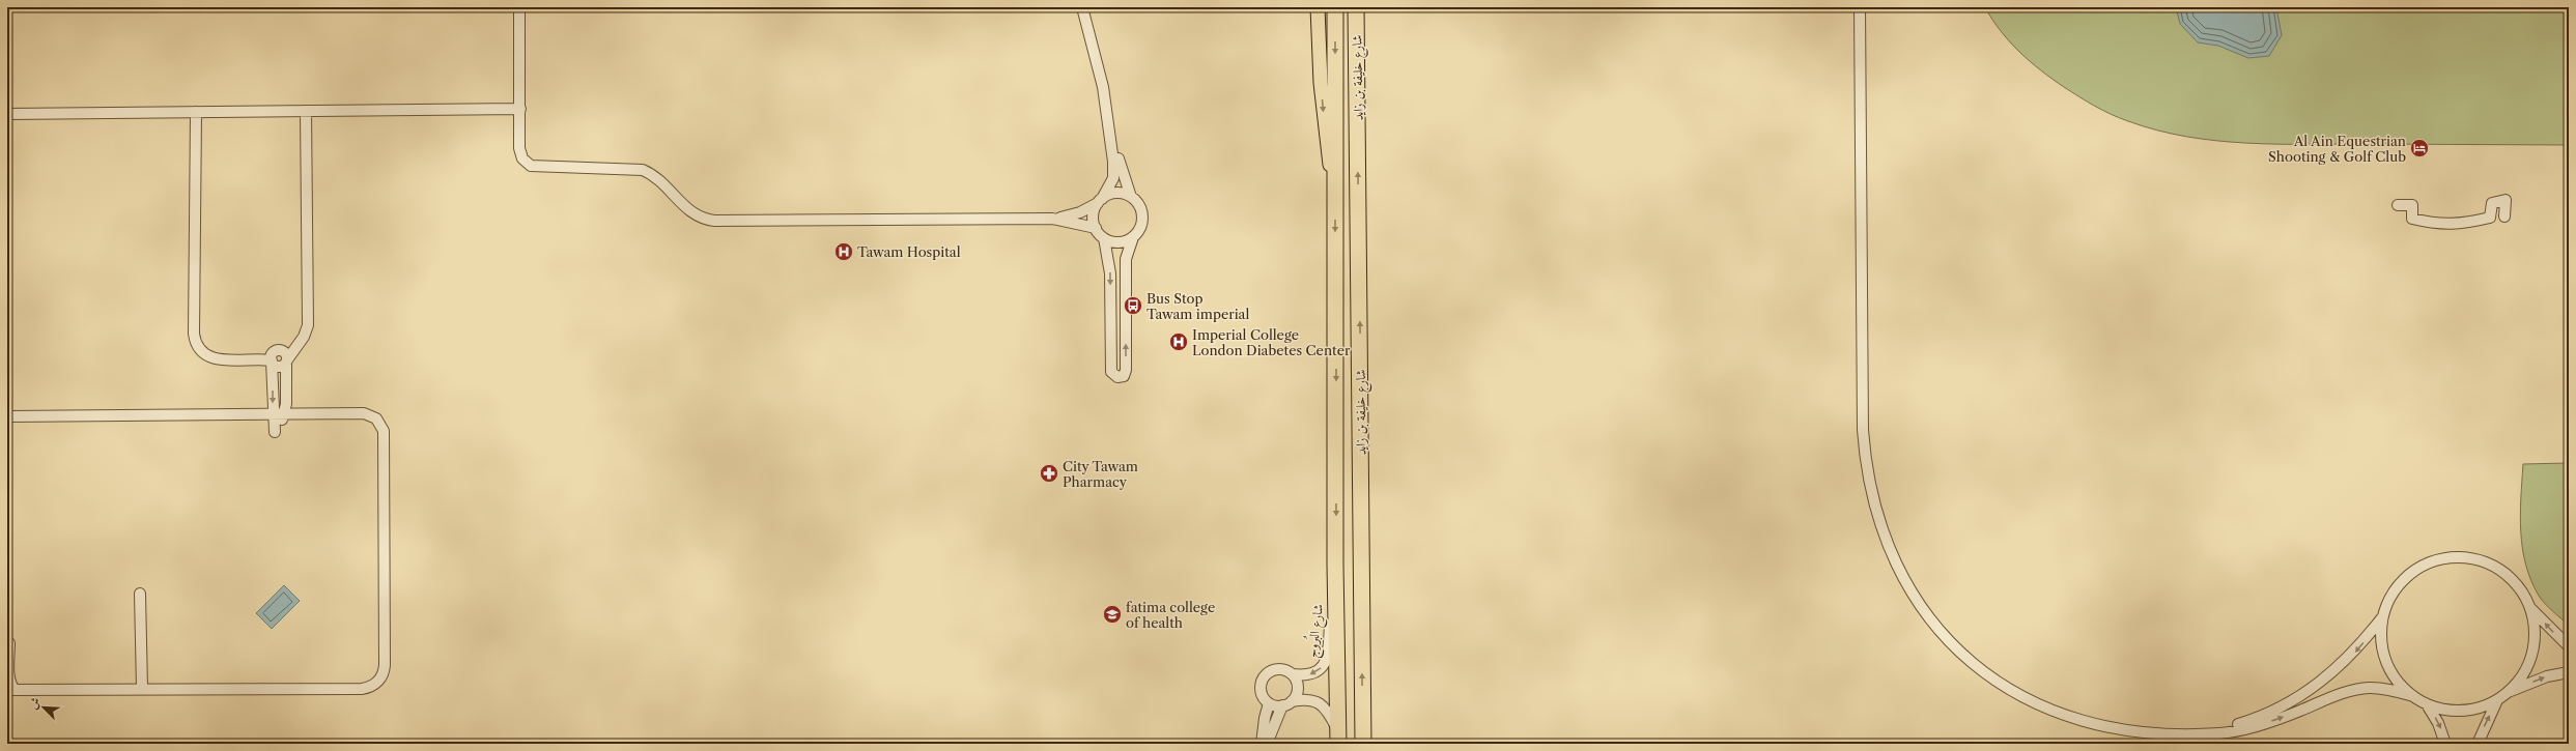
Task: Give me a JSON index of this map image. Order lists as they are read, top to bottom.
{
  "streets": {
    "highway": ["شارع خليفة بن زايد"],
    "street": ["شارع البُروج"]
  },
  "crossings": [
    ["شارع خليفة بن زايد", "شارع البُروج"]
  ],
  "one_way": ["شارع البُروج"],
  "places": {
    "hotel": ["Al Ain Equestrian Shooting & Golf Club"],
    "hospital": ["Tawam Hospital", "Imperial College London Diabetes Center"],
    "bus stop": ["Bus Stop Tawam imperial"],
    "pharmacy": ["City Tawam Pharmacy"],
    "school or university": ["fatima college of health"]
  },
  "north": "top left"
}
